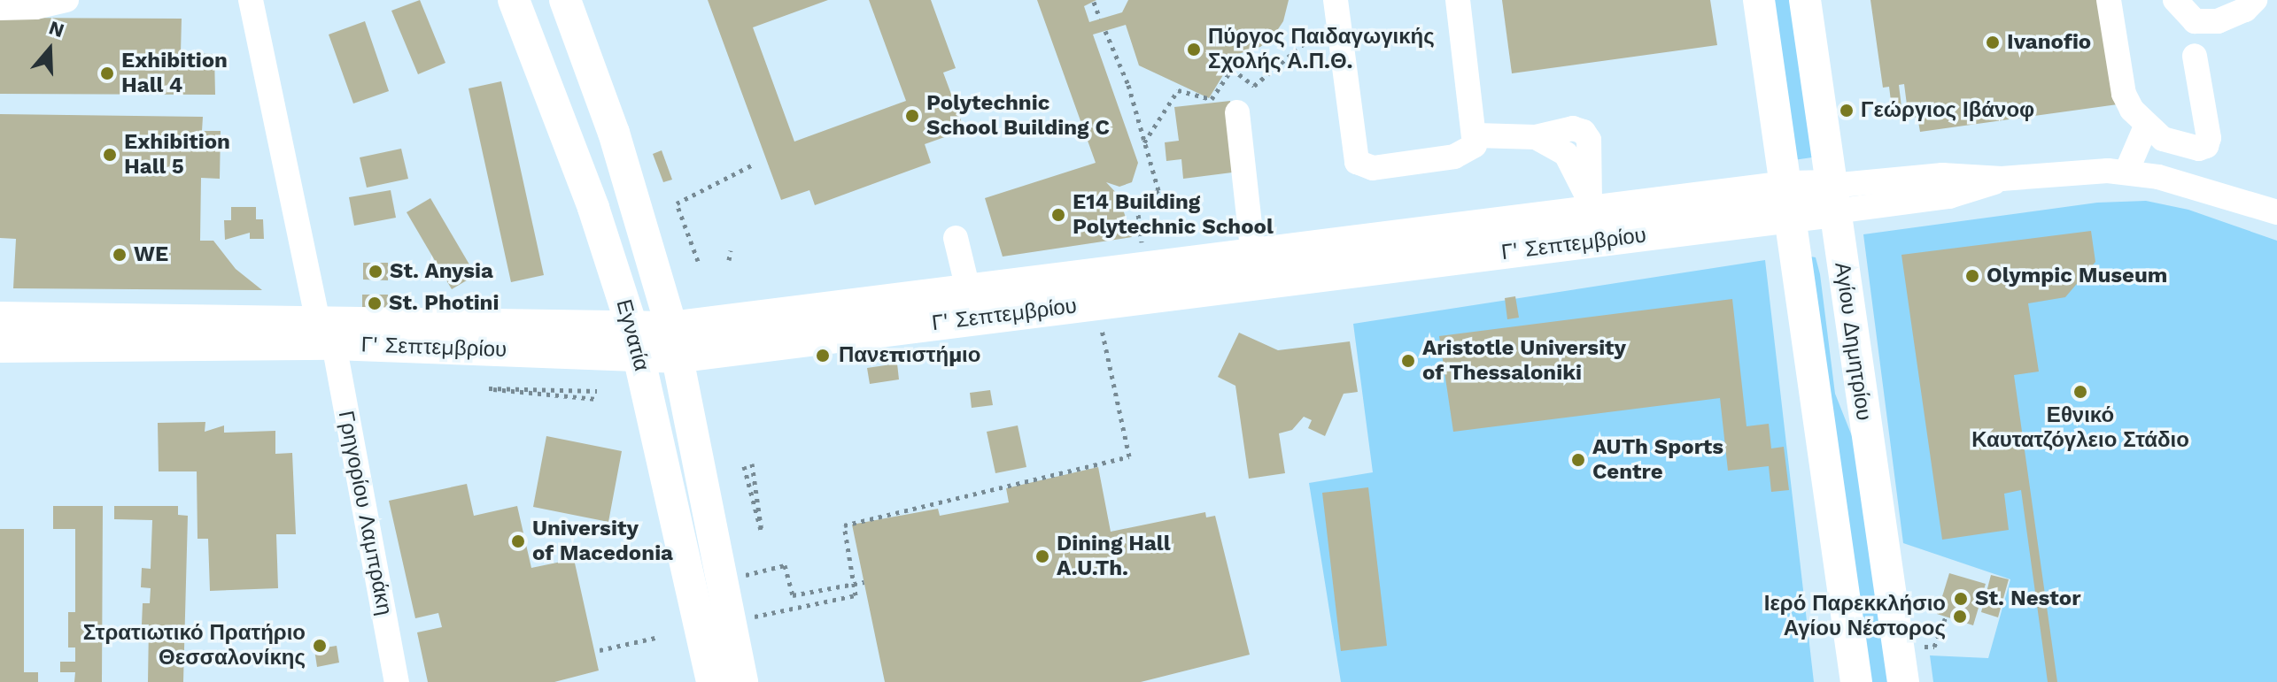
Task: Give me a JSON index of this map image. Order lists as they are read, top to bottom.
{
  "streets": {
    "main road": ["Γ' Σεπτεμβρίου", "Εγνατία", "Αγίου Δημητρίου"],
    "street": ["Γρηγορίου Λαμπράκη"]
  },
  "crossings": [
    ["Γ' Σεπτεμβρίου", "Εγνατία"],
    ["Γ' Σεπτεμβρίου", "Αγίου Δημητρίου"],
    ["Γ' Σεπτεμβρίου", "Γρηγορίου Λαμπράκη"]
  ],
  "places": [
    "Ivanofio",
    "Πύργος Παιδαγωγικής Σχολής Α.Π.Θ.",
    "Exhibition Hall 4",
    "Γεώργιος Ιβάνοφ",
    "Polytechnic School Building C",
    "Exhibition Hall 5",
    "E14 Building Polytechnic School",
    "WE",
    "St. Anysia",
    "Olympic Museum",
    "St. Photini",
    "Πανεπιστήμιο",
    "Aristotle University of Thessaloniki",
    "Εθνικό Καυτατζόγλειο Στάδιο",
    "AUTh Sports Centre",
    "University of Macedonia",
    "Dining Hall A.U.Th.",
    "St. Nestor",
    "Ιερό Παρεκκλήσιο Αγίου Νέστορος",
    "Στρατιωτικό Πρατήριο Θεσσαλονίκης"
  ],
  "north": "top"
}
